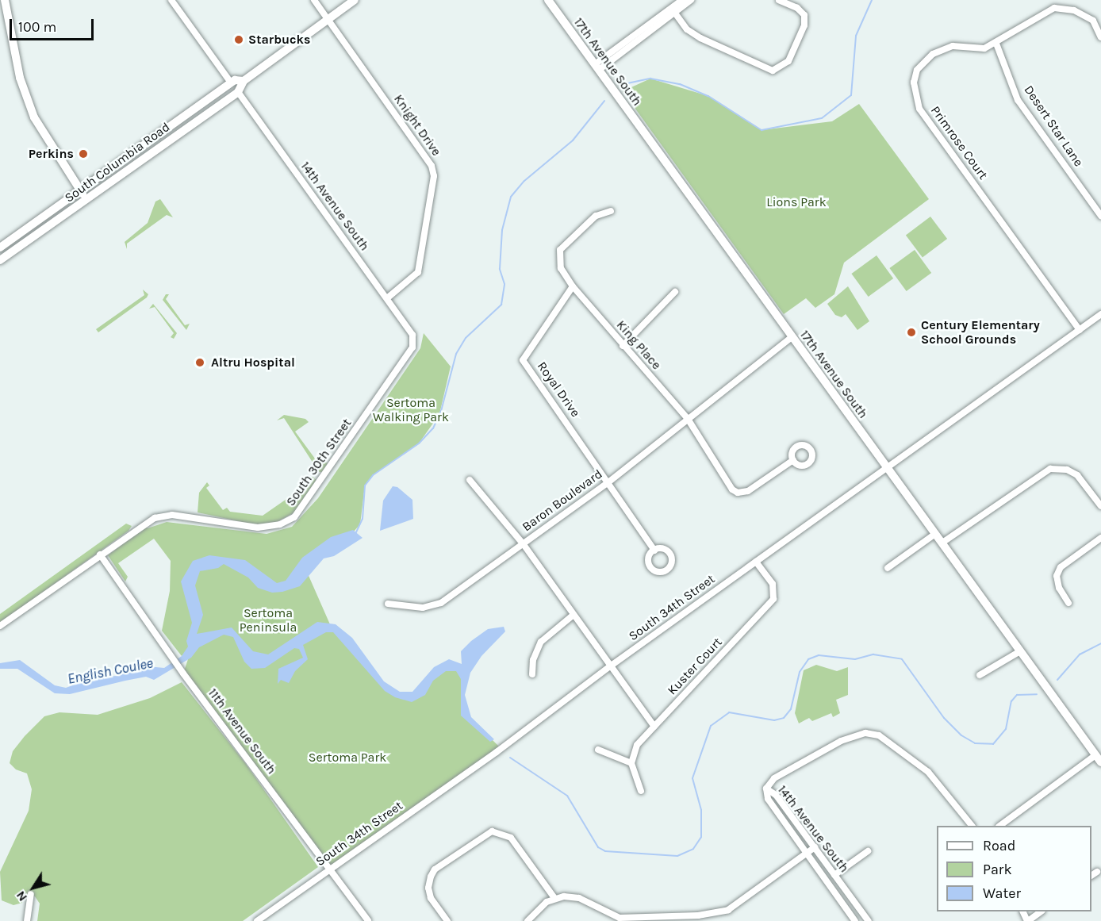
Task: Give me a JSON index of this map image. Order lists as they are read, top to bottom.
{
  "streets": {
    "street": [
      "17th Avenue South",
      "Knight Drive",
      "Desert Star Lane",
      "Primrose Court",
      "South Columbia Road",
      "14th Avenue South",
      "King Place",
      "Royal Drive",
      "South 30th Street",
      "Baron Boulevard",
      "South 34th Street",
      "Kuster Court",
      "11th Avenue South"
    ]
  },
  "crossings": [
    ["17th Avenue South", "Baron Boulevard"],
    ["17th Avenue South", "South 34th Street"],
    ["Knight Drive", "South Columbia Road"],
    ["Knight Drive", "14th Avenue South"],
    ["Desert Star Lane", "Primrose Court"],
    ["Primrose Court", "South 34th Street"],
    ["South Columbia Road", "14th Avenue South"],
    ["14th Avenue South", "South 30th Street"],
    ["King Place", "Royal Drive"],
    ["King Place", "Baron Boulevard"],
    ["Royal Drive", "Baron Boulevard"],
    ["South 30th Street", "11th Avenue South"],
    ["Baron Boulevard", "South 34th Street"],
    ["Baron Boulevard", "Kuster Court"],
    ["South 34th Street", "Kuster Court"],
    ["South 34th Street", "11th Avenue South"]
  ],
  "water": ["English Coulee"],
  "parks": [
    "Lions Park",
    "Sertoma Walking Park",
    "Sertoma Peninsula",
    "Sertoma Park"
  ],
  "places": [
    "Starbucks",
    "Perkins",
    "Century Elementary School Grounds",
    "Altru Hospital"
  ],
  "legend": ["Road", "Park", "Water"],
  "scale_bar": "100 m",
  "north": "bottom left"
}
